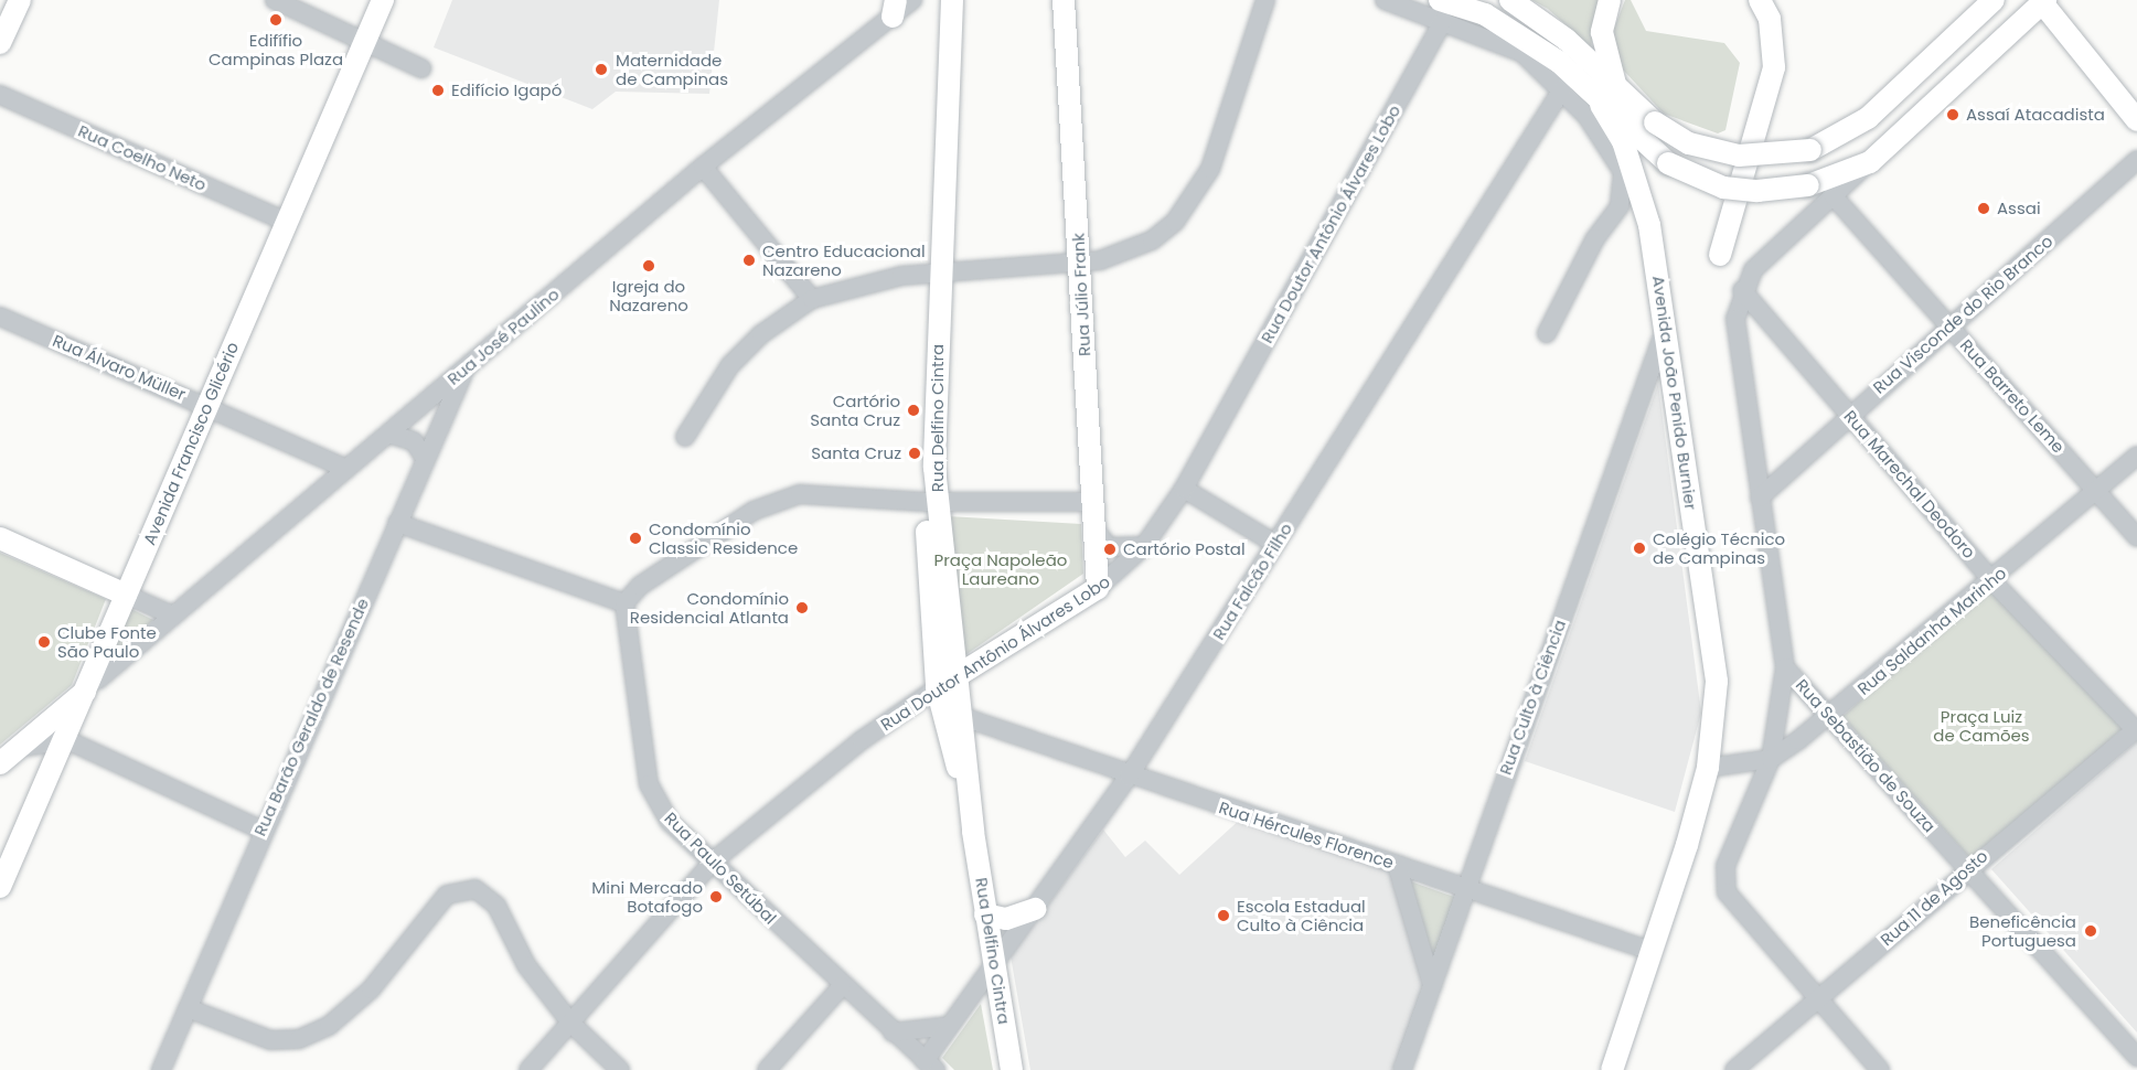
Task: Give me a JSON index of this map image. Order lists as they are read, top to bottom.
{
  "streets": {
    "main road": [
      "Rua Doutor Antônio Álvares Lobo",
      "Rua Júlio Frank",
      "Rua José Paulino",
      "Avenida João Penido Burnier",
      "Rua Delfino Cintra",
      "Avenida Francisco Glicério"
    ],
    "street": [
      "Rua Coelho Neto",
      "Rua Visconde do Rio Branco",
      "Rua Álvaro Müller",
      "Rua Barreto Leme",
      "Rua Marechal Deodoro",
      "Rua Falcão Filho",
      "Rua Saldanha Marinho",
      "Rua Culto à Ciência",
      "Rua Barão Geraldo de Resende",
      "Rua Sebastião de Souza",
      "Rua Hércules Florence",
      "Rua Paulo Setúbal",
      "Rua 11 de Agosto"
    ]
  },
  "crossings": [
    ["Rua Coelho Neto", "Avenida Francisco Glicério"],
    ["Rua Doutor Antônio Álvares Lobo", "Rua Júlio Frank"],
    ["Rua Doutor Antônio Álvares Lobo", "Rua Delfino Cintra"],
    ["Rua Doutor Antônio Álvares Lobo", "Rua Paulo Setúbal"],
    ["Rua Visconde do Rio Branco", "Rua Barreto Leme"],
    ["Rua Visconde do Rio Branco", "Rua Marechal Deodoro"],
    ["Rua Visconde do Rio Branco", "Rua Sebastião de Souza"],
    ["Rua José Paulino", "Rua Álvaro Müller"],
    ["Rua José Paulino", "Avenida Francisco Glicério"],
    ["Rua José Paulino", "Rua Barão Geraldo de Resende"],
    ["Rua Álvaro Müller", "Avenida Francisco Glicério"],
    ["Avenida João Penido Burnier", "Rua Saldanha Marinho"],
    ["Avenida João Penido Burnier", "Rua Culto à Ciência"],
    ["Avenida João Penido Burnier", "Rua Hércules Florence"],
    ["Rua Barreto Leme", "Rua Saldanha Marinho"],
    ["Rua Barreto Leme", "Rua Sebastião de Souza"],
    ["Rua Delfino Cintra", "Rua Falcão Filho"],
    ["Rua Delfino Cintra", "Rua Hércules Florence"],
    ["Rua Marechal Deodoro", "Rua Saldanha Marinho"],
    ["Rua Marechal Deodoro", "Rua Sebastião de Souza"],
    ["Rua Marechal Deodoro", "Rua 11 de Agosto"],
    ["Rua Falcão Filho", "Rua Hércules Florence"],
    ["Rua Falcão Filho", "Rua Paulo Setúbal"],
    ["Rua Saldanha Marinho", "Rua Sebastião de Souza"],
    ["Rua Culto à Ciência", "Rua Hércules Florence"],
    ["Rua Sebastião de Souza", "Rua 11 de Agosto"]
  ],
  "parks": ["Praça Napoleão Laureano", "Praça Luiz de Camões"],
  "places": [
    "Edifífio Campinas Plaza",
    "Maternidade de Campinas",
    "Edifício Igapó",
    "Assaí Atacadista",
    "Assai",
    "Centro Educacional Nazareno",
    "Igreja do Nazareno",
    "Cartório Santa Cruz",
    "Santa Cruz",
    "Condomínio Classic Residence",
    "Colégio Técnico de Campinas",
    "Cartório Postal",
    "Condomínio Residencial Atlanta",
    "Clube Fonte São Paulo",
    "Mini Mercado Botafogo",
    "Escola Estadual Culto à Ciência",
    "Beneficência Portuguesa"
  ]
}
